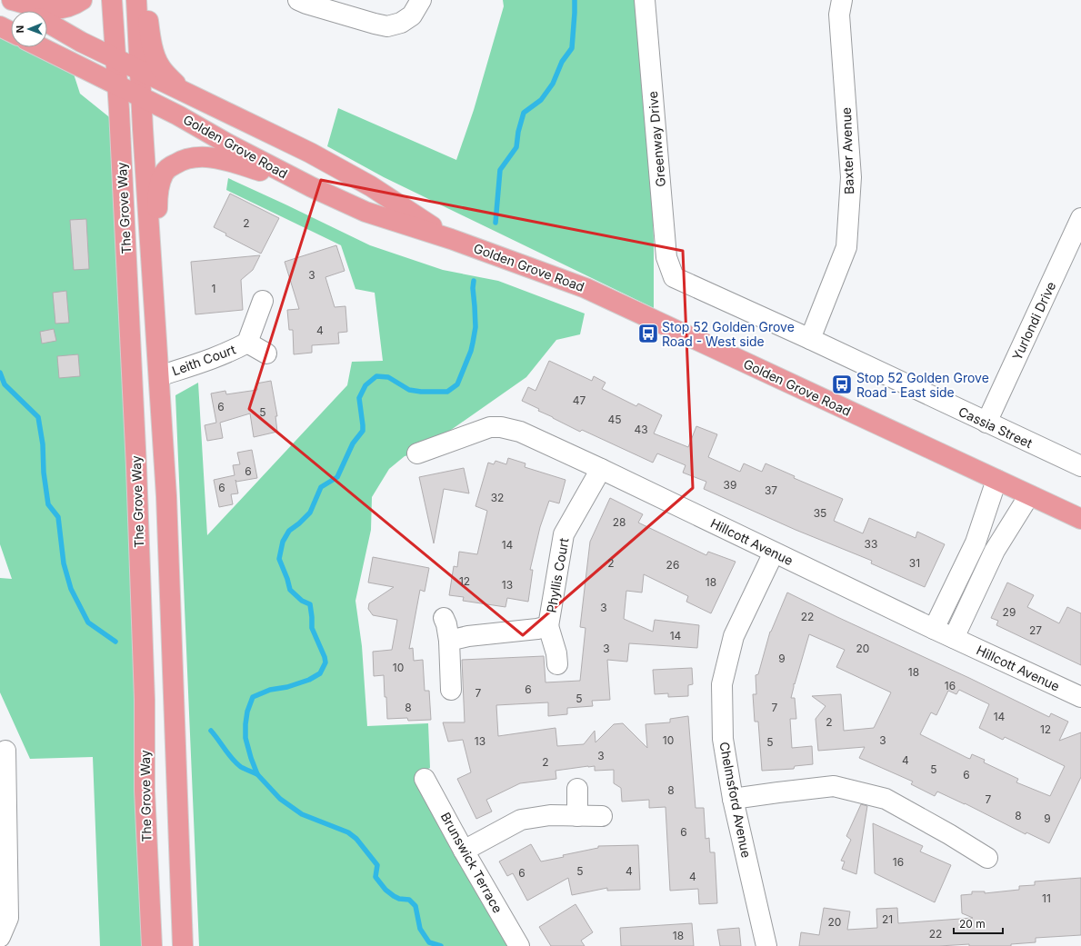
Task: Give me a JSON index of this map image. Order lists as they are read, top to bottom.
{
  "streets": {
    "main road": ["Golden Grove Road", "The Grove Way"],
    "street": [
      "Greenway Drive",
      "Baxter Avenue",
      "Yurlondi Drive",
      "Leith Court",
      "Cassia Street",
      "Hillcott Avenue",
      "Phyllis Court",
      "Chelmsford Avenue",
      "Brunswick Terrace"
    ]
  },
  "crossings": [
    ["Greenway Drive", "Cassia Street"],
    ["Golden Grove Road", "The Grove Way"],
    ["Baxter Avenue", "Cassia Street"],
    ["The Grove Way", "Leith Court"],
    ["Yurlondi Drive", "Cassia Street"],
    ["Hillcott Avenue", "Phyllis Court"],
    ["Hillcott Avenue", "Chelmsford Avenue"]
  ],
  "places": {
    "bus stop": ["Stop 52 Golden Grove Road - West side", "Stop 52 Golden Grove Road - East side"]
  },
  "house_numbers": [
    "2",
    "3",
    "1",
    "4",
    "47",
    "6",
    "5",
    "45",
    "43",
    "6",
    "39",
    "6",
    "37",
    "32",
    "35",
    "28",
    "33",
    "14",
    "2",
    "31",
    "26",
    "12",
    "18",
    "13",
    "3",
    "29",
    "22",
    "27",
    "14",
    "3",
    "20",
    "9",
    "10",
    "18",
    "16",
    "6",
    "7",
    "5",
    "8",
    "7",
    "14",
    "2",
    "12",
    "10",
    "3",
    "13",
    "5",
    "3",
    "4",
    "2",
    "5",
    "6",
    "8",
    "7",
    "8",
    "9",
    "6",
    "16",
    "5",
    "4",
    "6",
    "4",
    "11",
    "21",
    "20",
    "22",
    "18"
  ],
  "scale_bar": "20 m",
  "north": "left"
}
